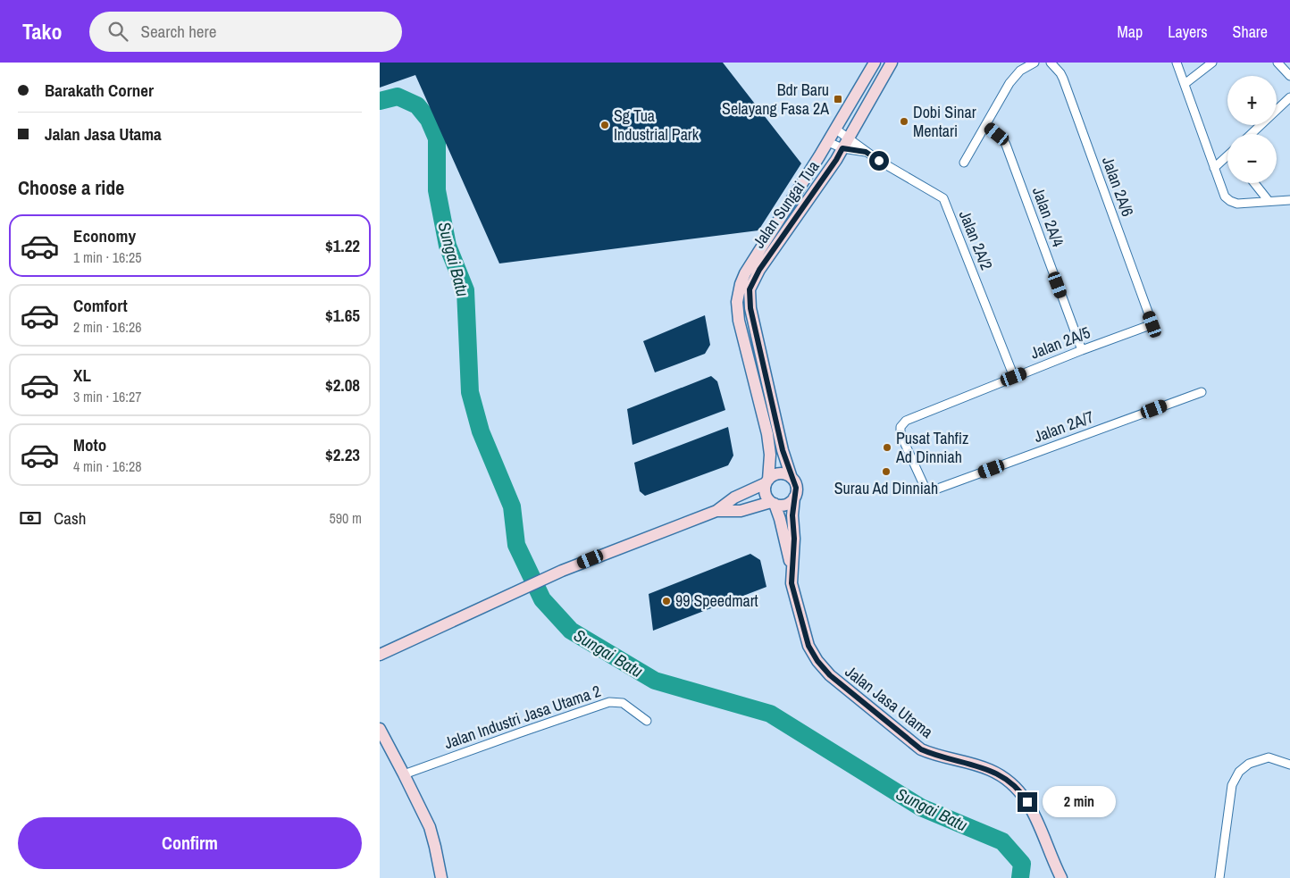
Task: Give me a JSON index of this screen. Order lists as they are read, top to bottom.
{
  "streets": {
    "main road": ["Jalan Sungai Tua", "Jalan Jasa Utama"],
    "street": [
      "Jalan 2A/6",
      "Jalan 2A/4",
      "Jalan 2A/2",
      "Jalan 2A/5",
      "Jalan 2A/7",
      "Jalan Industri Jasa Utama 2"
    ]
  },
  "crossings": [
    ["Jalan 2A/6", "Jalan 2A/5"],
    ["Jalan Sungai Tua", "Jalan 2A/2"],
    ["Jalan Sungai Tua", "Jalan Jasa Utama"],
    ["Jalan 2A/4", "Jalan 2A/5"],
    ["Jalan 2A/2", "Jalan 2A/5"],
    ["Jalan 2A/5", "Jalan 2A/7"]
  ],
  "water": ["Sungai Batu"],
  "places": {
    "transit": ["Bdr Baru Selayang Fasa 2A"],
    "other": [
      "Dobi Sinar Mentari",
      "Sg Tua Industrial Park",
      "Pusat Tahfiz Ad Dinniah",
      "Surau Ad Dinniah",
      "99 Speedmart"
    ]
  },
  "page": {
    "header": "Tako",
    "search": "Search here",
    "nav": ["Map", "Layers", "Share"],
    "banner": ["Barakath Corner", "Jalan Jasa Utama"],
    "map_buttons": ["+", "−"],
    "heading": "Choose a ride",
    "list": [
      {
        "name": "Economy",
        "note": "1 min · 16:25",
        "value": "$1.22"
      },
      {
        "name": "Comfort",
        "note": "2 min · 16:26",
        "value": "$1.65"
      },
      {
        "name": "XL",
        "note": "3 min · 16:27",
        "value": "$2.08"
      },
      {
        "name": "Moto",
        "note": "4 min · 16:28",
        "value": "$2.23"
      }
    ],
    "pay": ["Cash", "590 m"],
    "bubble": "2 min",
    "buttons": "Confirm"
  }
}
